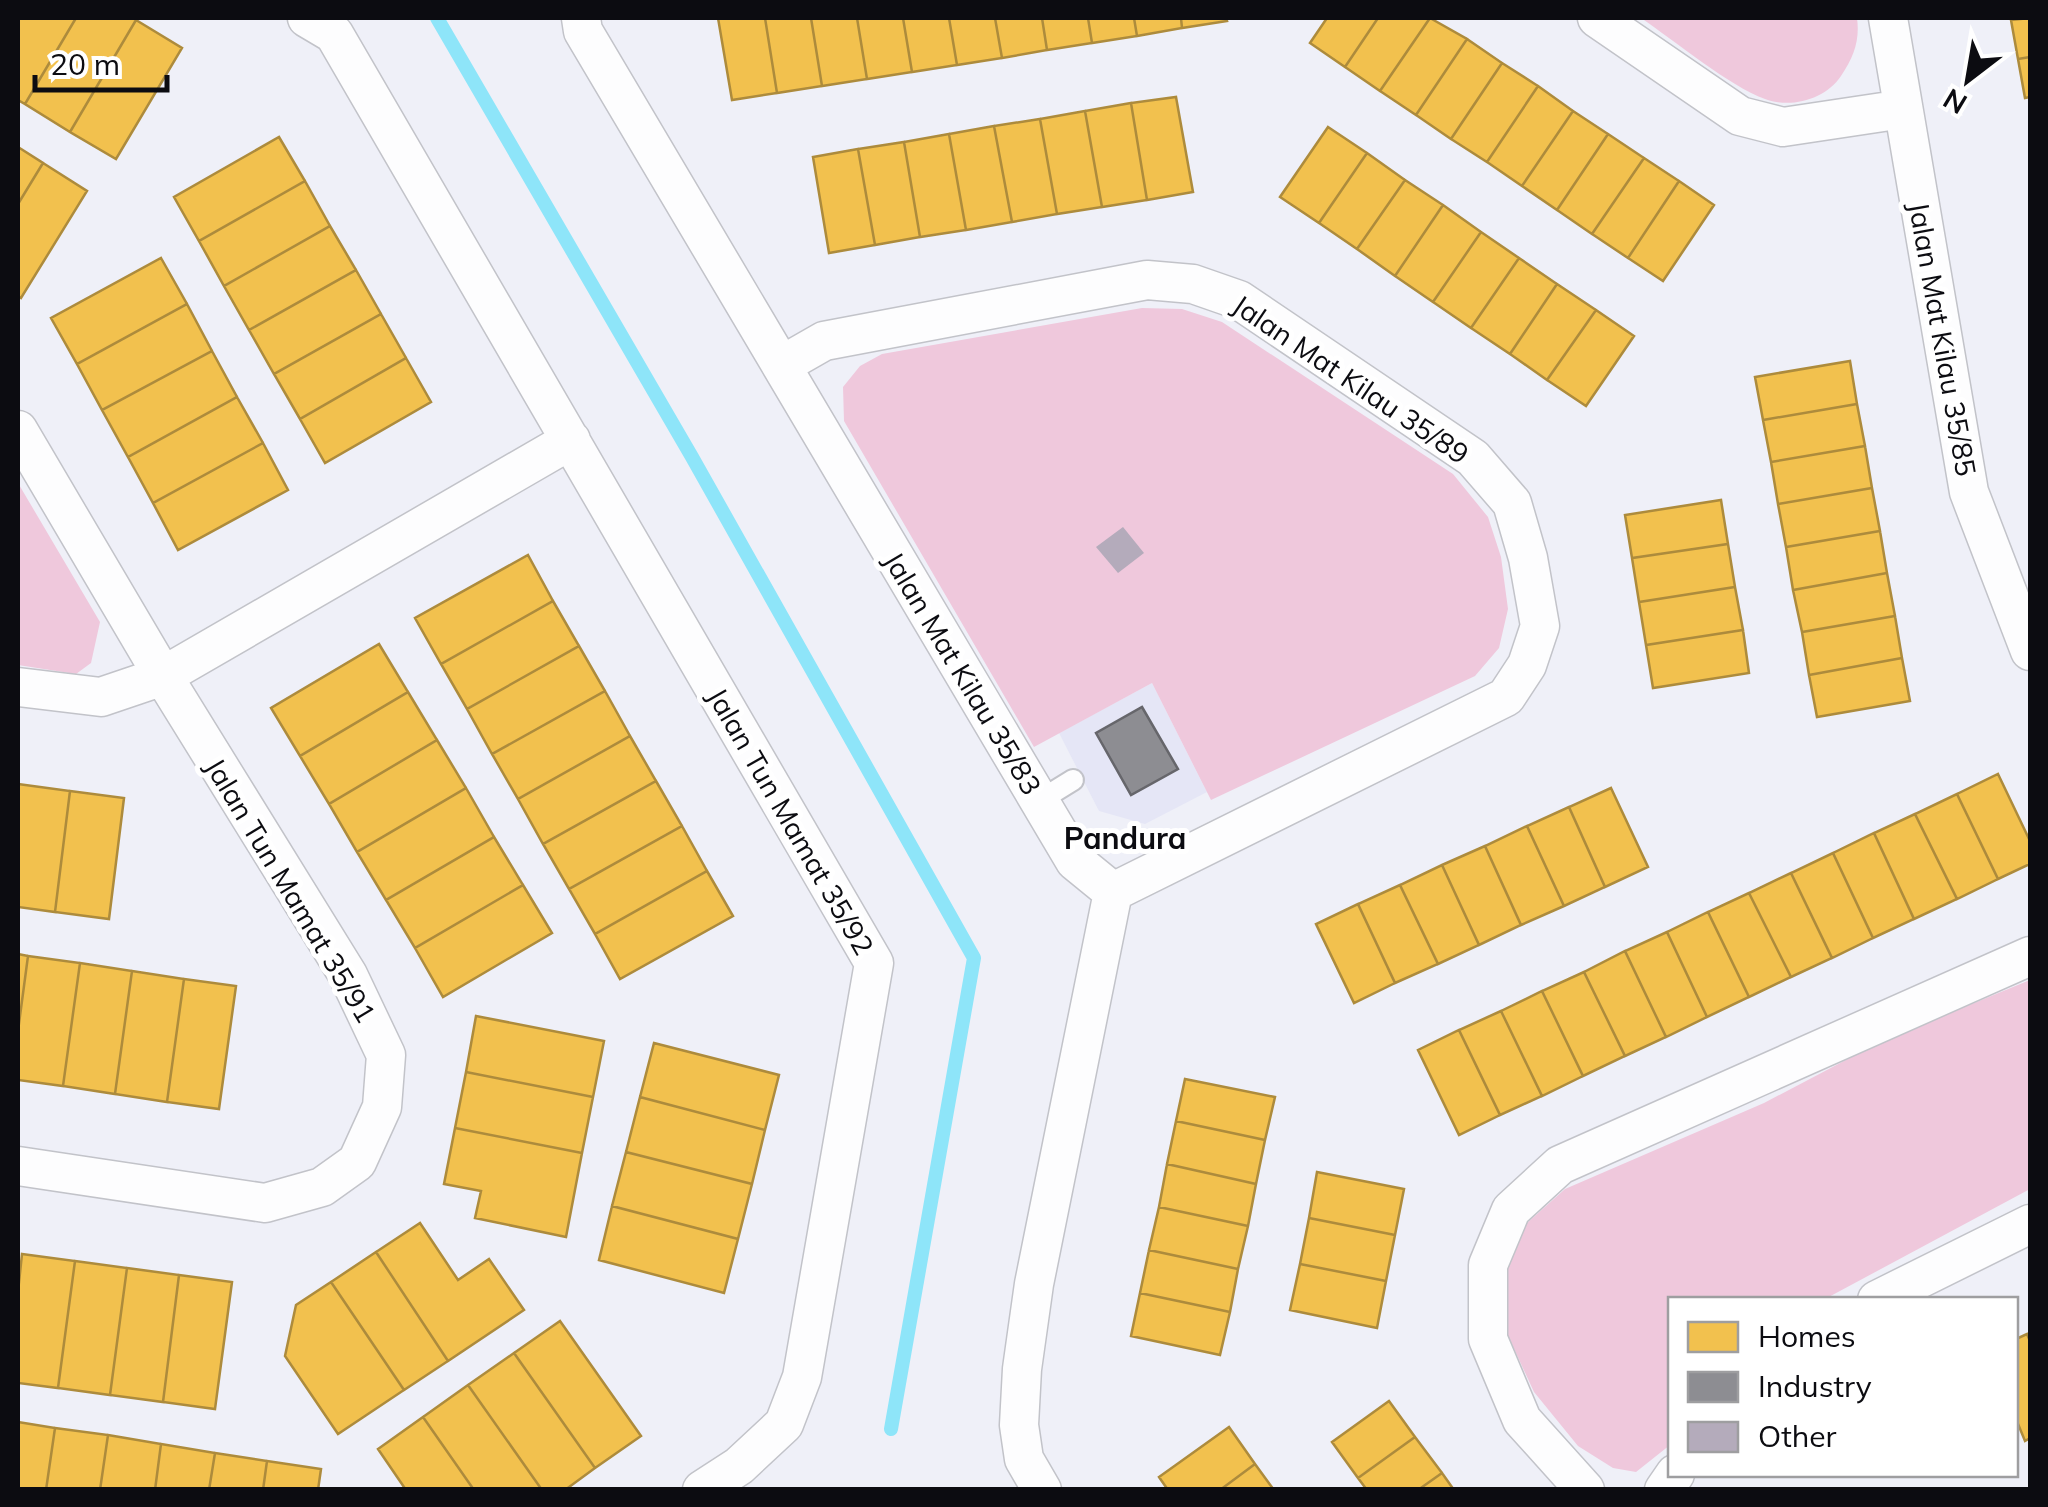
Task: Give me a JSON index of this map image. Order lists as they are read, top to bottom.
{
  "streets": {
    "street": [
      "Jalan Mat Kilau 35/85",
      "Jalan Mat Kilau 35/89",
      "Jalan Mat Kilau 35/83",
      "Jalan Tun Mamat 35/92",
      "Jalan Tun Mamat 35/91"
    ]
  },
  "crossings": [
    ["Jalan Mat Kilau 35/89", "Jalan Mat Kilau 35/83"]
  ],
  "districts": ["Pandura"],
  "legend": ["Homes", "Industry", "Other"],
  "scale_bar": "20 m",
  "north": "bottom left"
}
